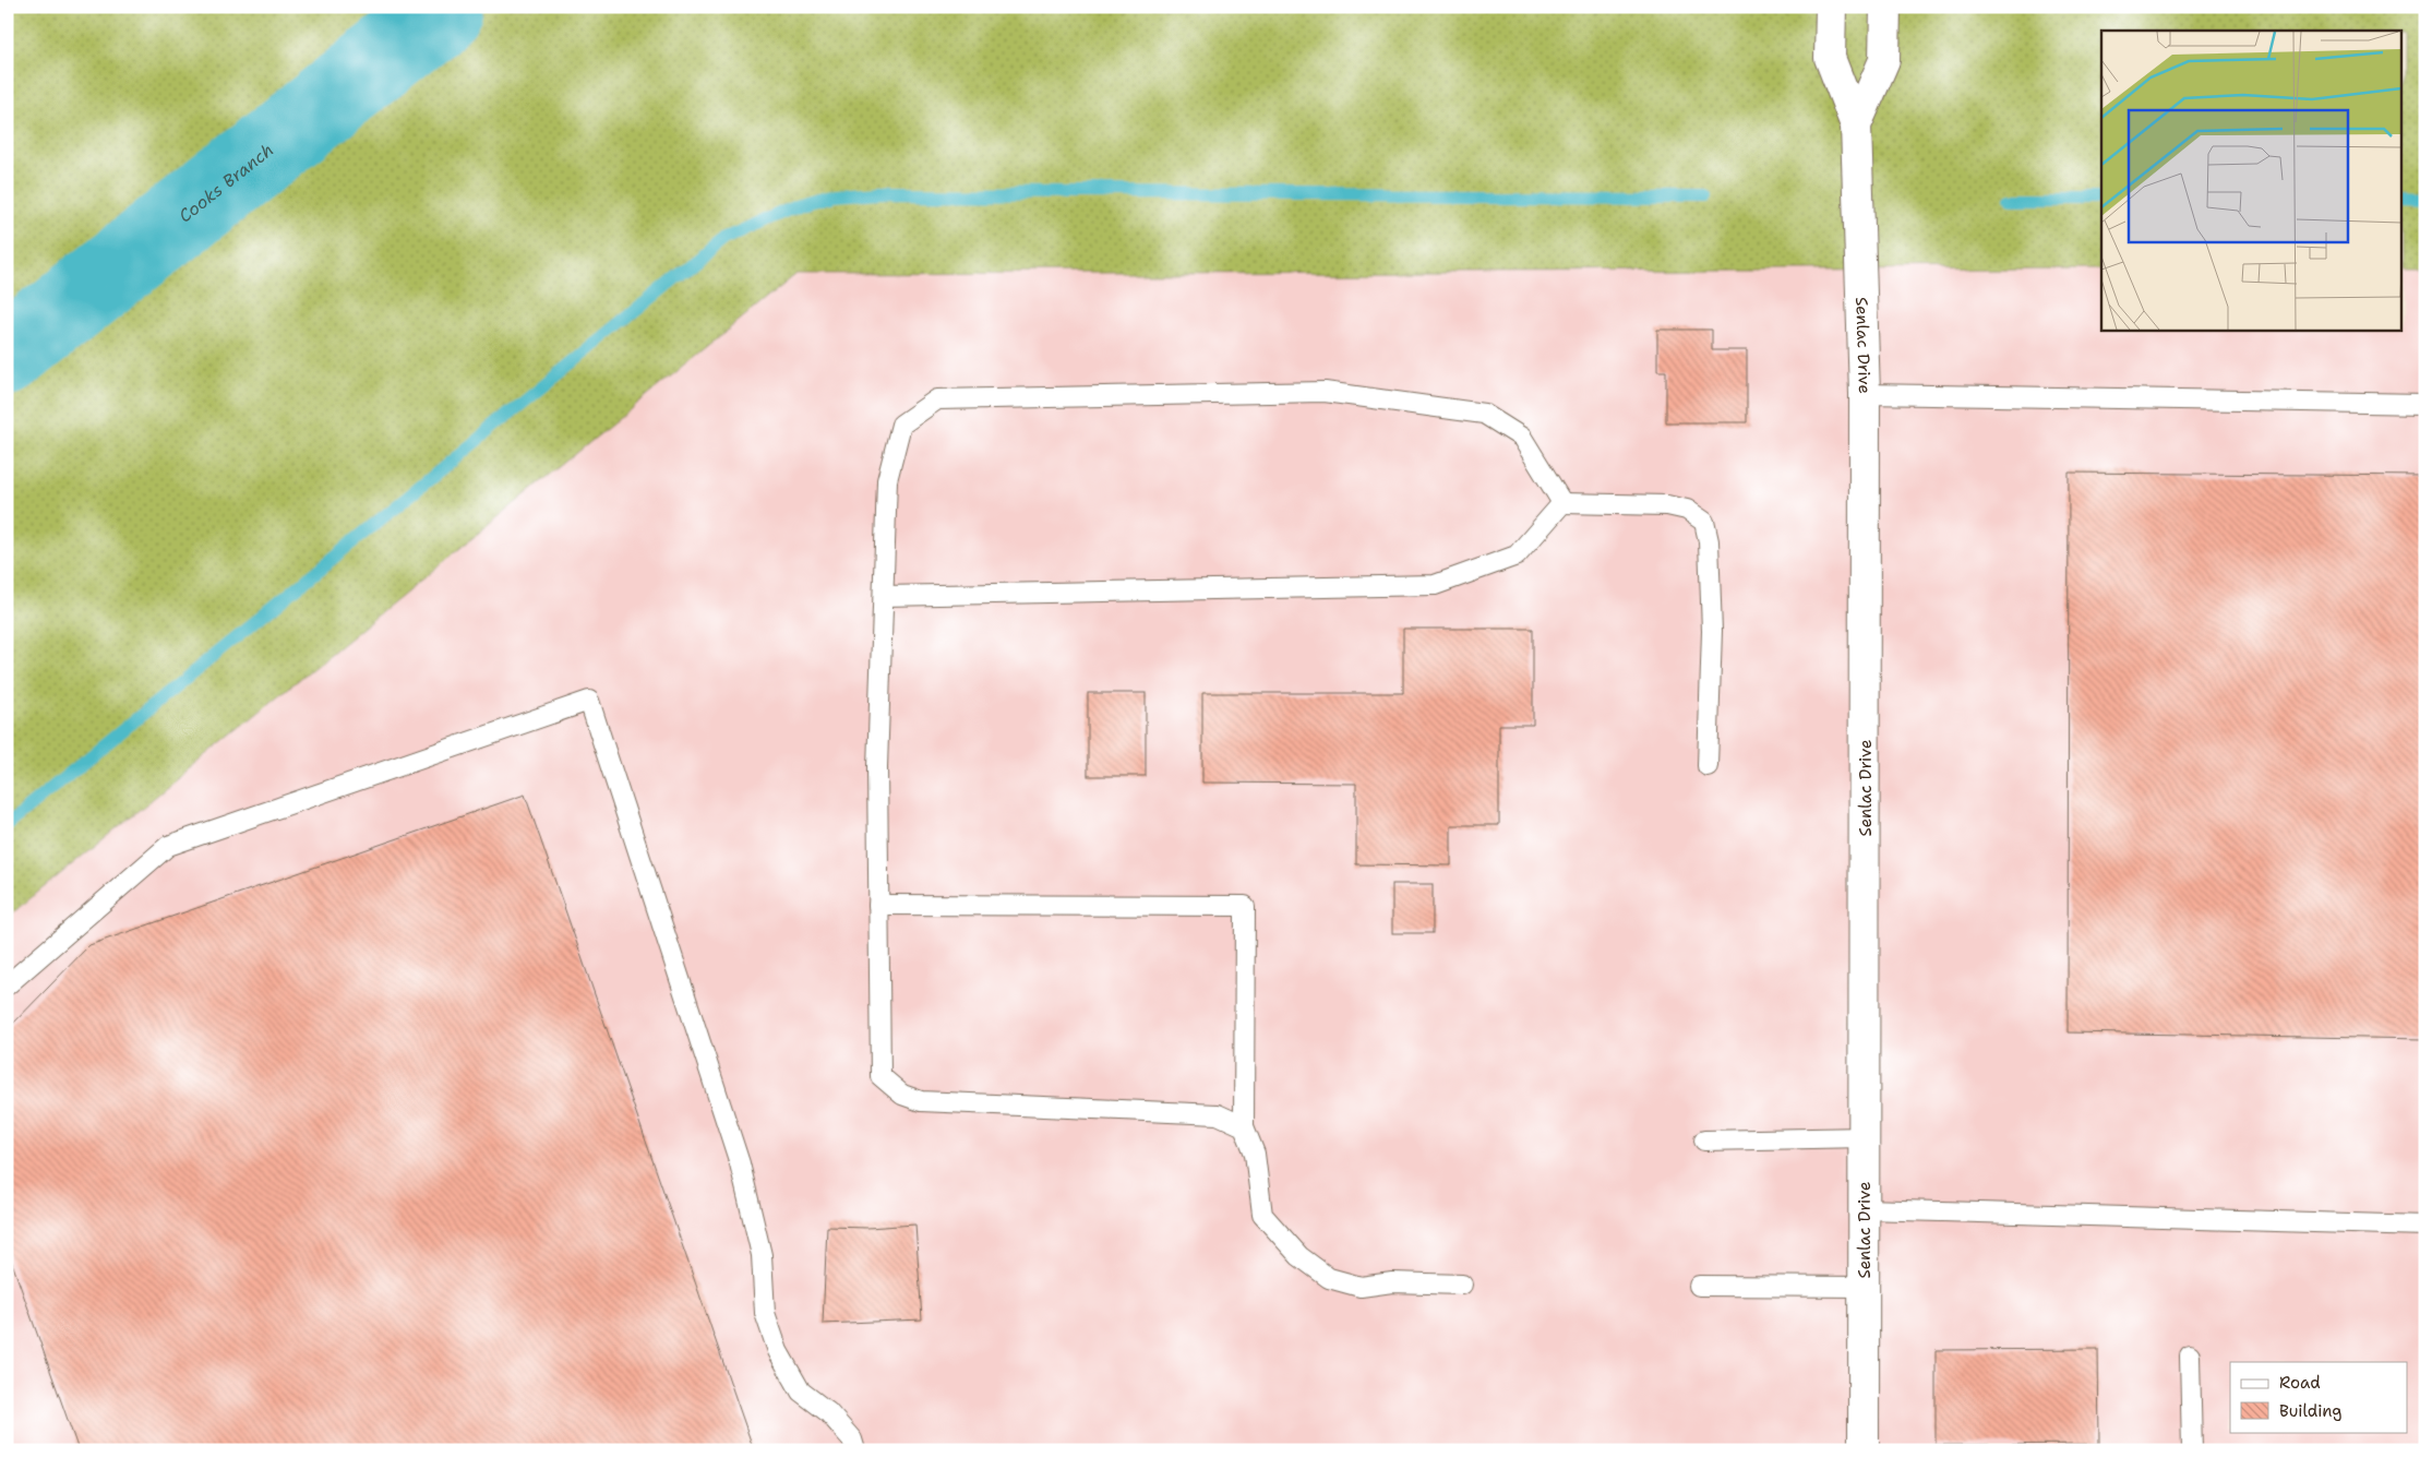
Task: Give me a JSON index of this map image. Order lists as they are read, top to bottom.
{
  "streets": {
    "street": ["Senlac Drive"]
  },
  "water": ["Cooks Branch"],
  "legend": ["Road", "Building"]
}
